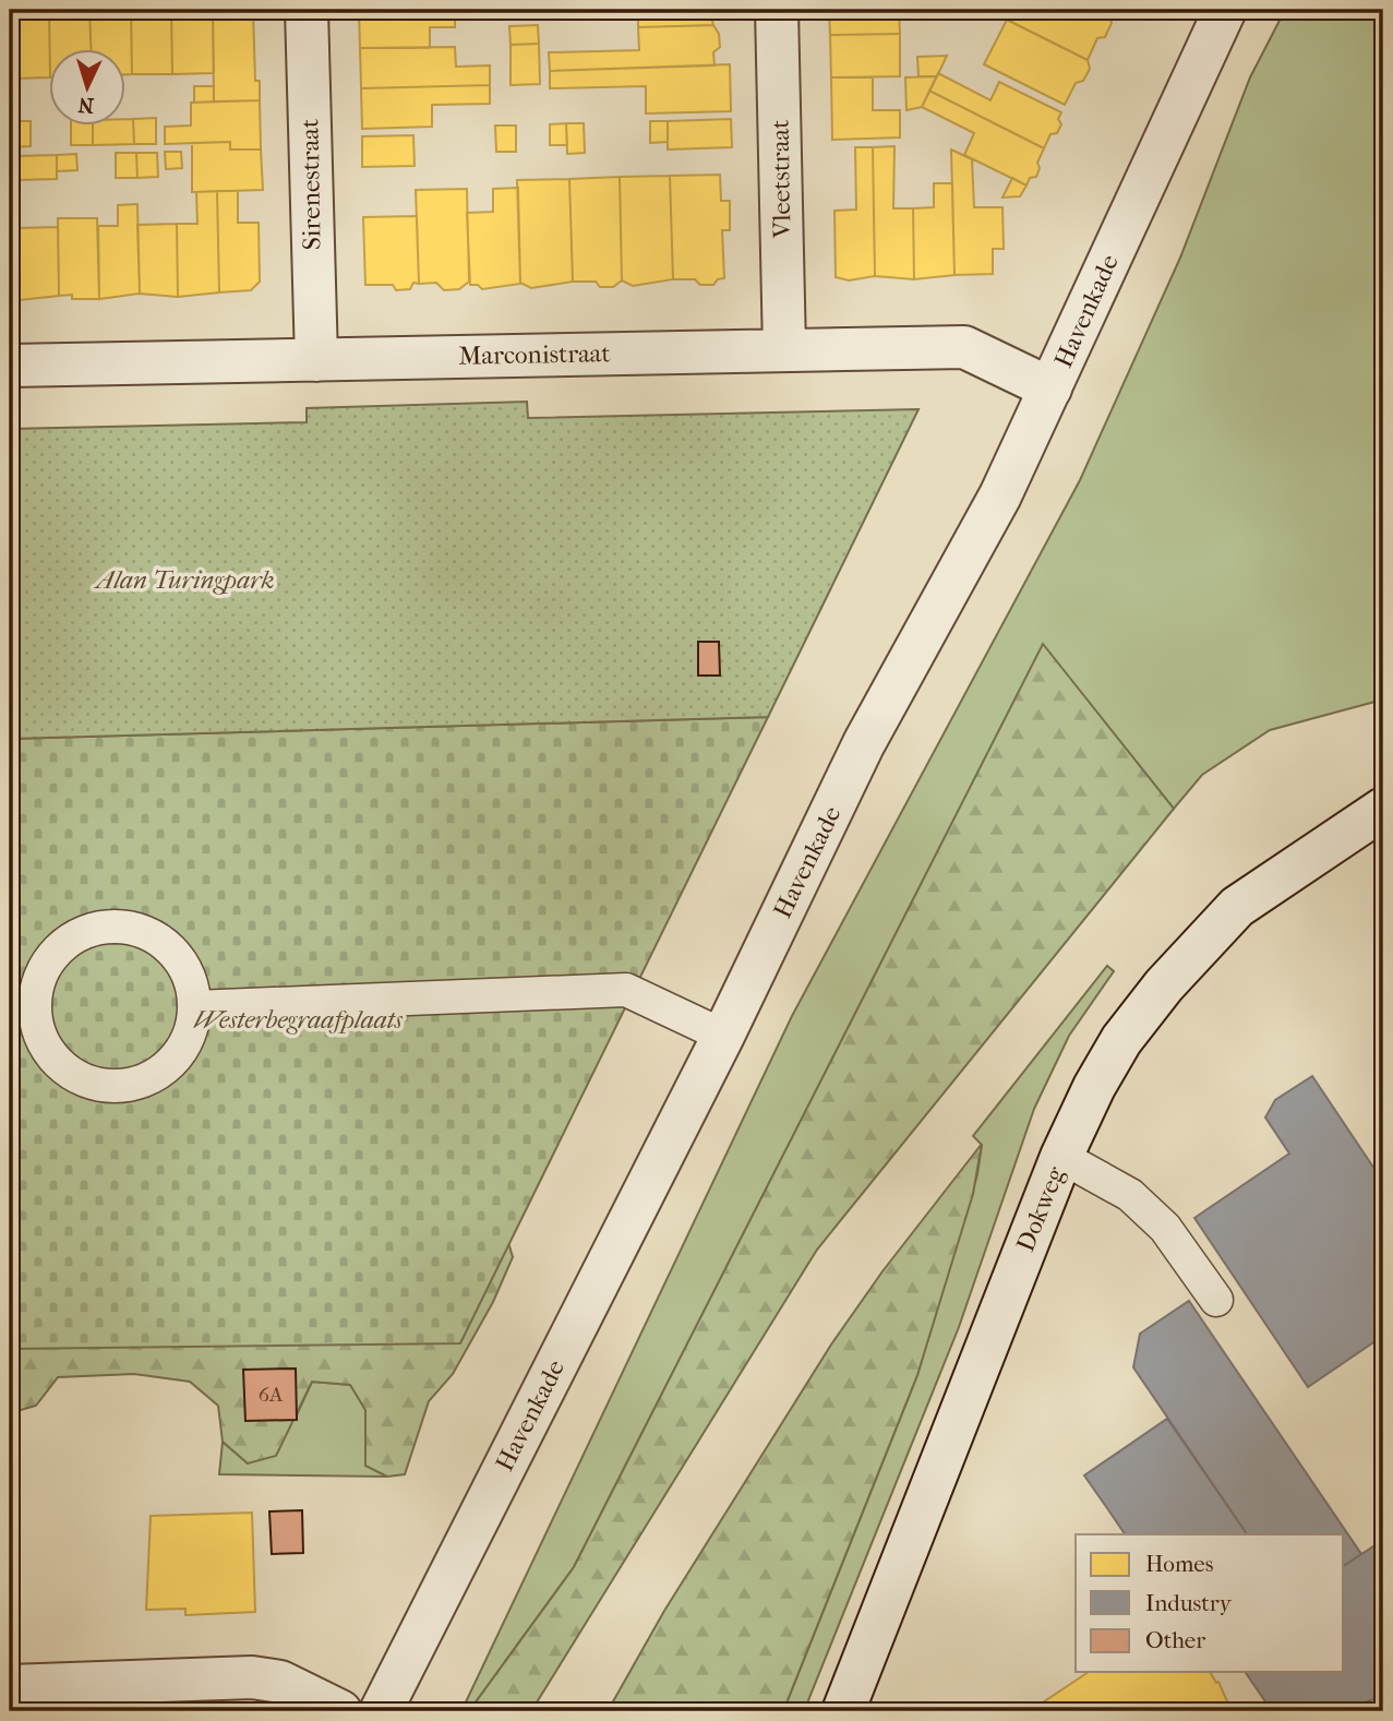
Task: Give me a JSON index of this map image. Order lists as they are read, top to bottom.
{
  "streets": {
    "street": [
      "Vleetstraat",
      "Sirenestraat",
      "Havenkade",
      "Marconistraat",
      "Dokweg"
    ]
  },
  "crossings": [
    ["Vleetstraat", "Marconistraat"],
    ["Sirenestraat", "Marconistraat"],
    ["Havenkade", "Marconistraat"]
  ],
  "parks": ["Alan Turingpark", "Westerbegraafplaats"],
  "house_numbers": ["6A"],
  "legend": ["Homes", "Industry", "Other"],
  "north": "bottom"
}
